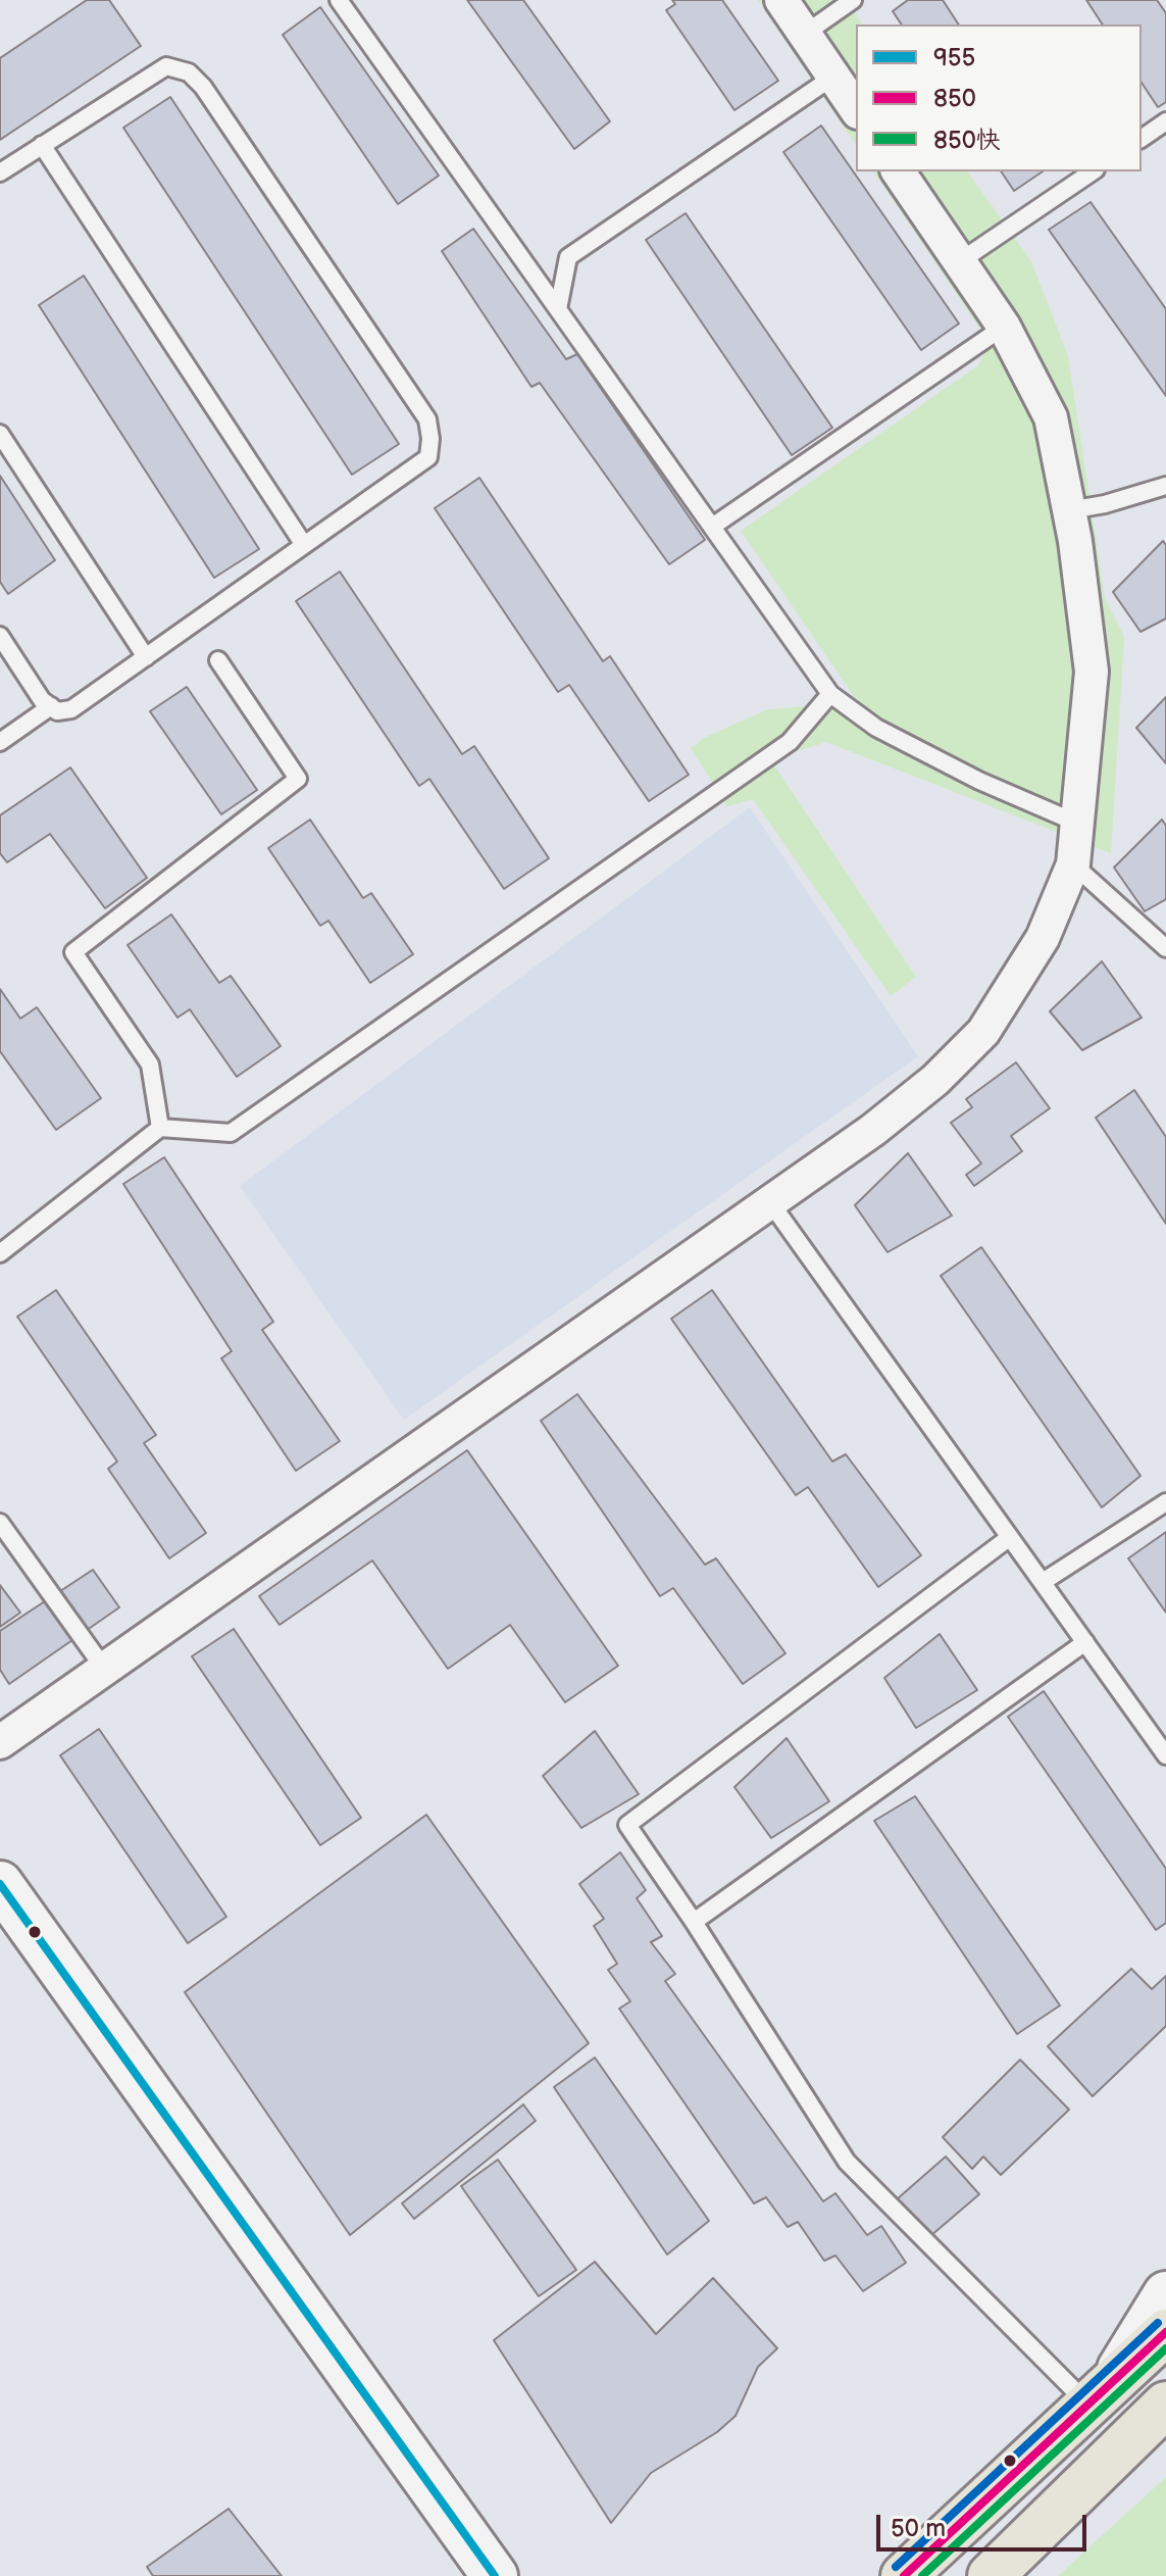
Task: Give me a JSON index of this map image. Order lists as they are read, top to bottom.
{
  "lines": ["transit line 955", "transit line 850", "transit line 850快"],
  "legend": ["955", "850", "850快"],
  "scale_bar": "50 m"
}
